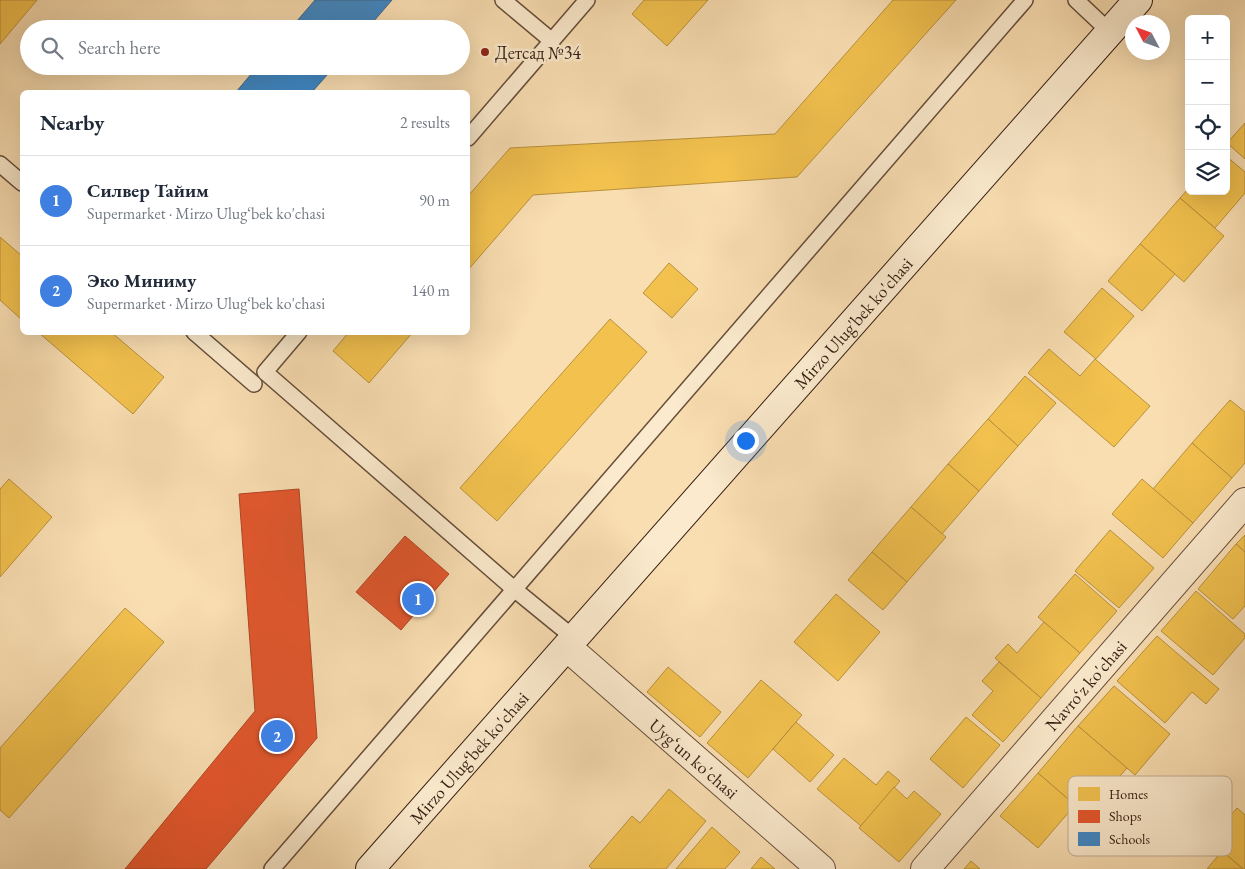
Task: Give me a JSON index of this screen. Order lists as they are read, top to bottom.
{
  "streets": {
    "main road": [
      "Mirzo Ulug'bek ko'chasi",
      "Navro‘z ko'chasi",
      "Mirzo Ulug‘bek ko'chasi",
      "Uyg‘un ko'chasi"
    ]
  },
  "crossings": [
    ["Mirzo Ulug'bek ko'chasi", "Mirzo Ulug‘bek ko'chasi"],
    ["Mirzo Ulug'bek ko'chasi", "Uyg‘un ko'chasi"],
    ["Mirzo Ulug‘bek ko'chasi", "Uyg‘un ko'chasi"]
  ],
  "places": ["Детсад №34"],
  "legend": ["Homes", "Shops", "Schools"],
  "north": "top left",
  "page": {
    "map_buttons": ["+", "−"],
    "search": "Search here",
    "heading": ["Nearby", "2 results"],
    "list": [
      {
        "mark": "1",
        "name": "Силвер Тайим",
        "note": "Supermarket · Mirzo Ulug‘bek ko'chasi",
        "value": "90 m"
      },
      {
        "mark": "2",
        "name": "Эко Миниму",
        "note": "Supermarket · Mirzo Ulug‘bek ko'chasi",
        "value": "140 m"
      }
    ],
    "pins": ["1", "2"]
  }
}
